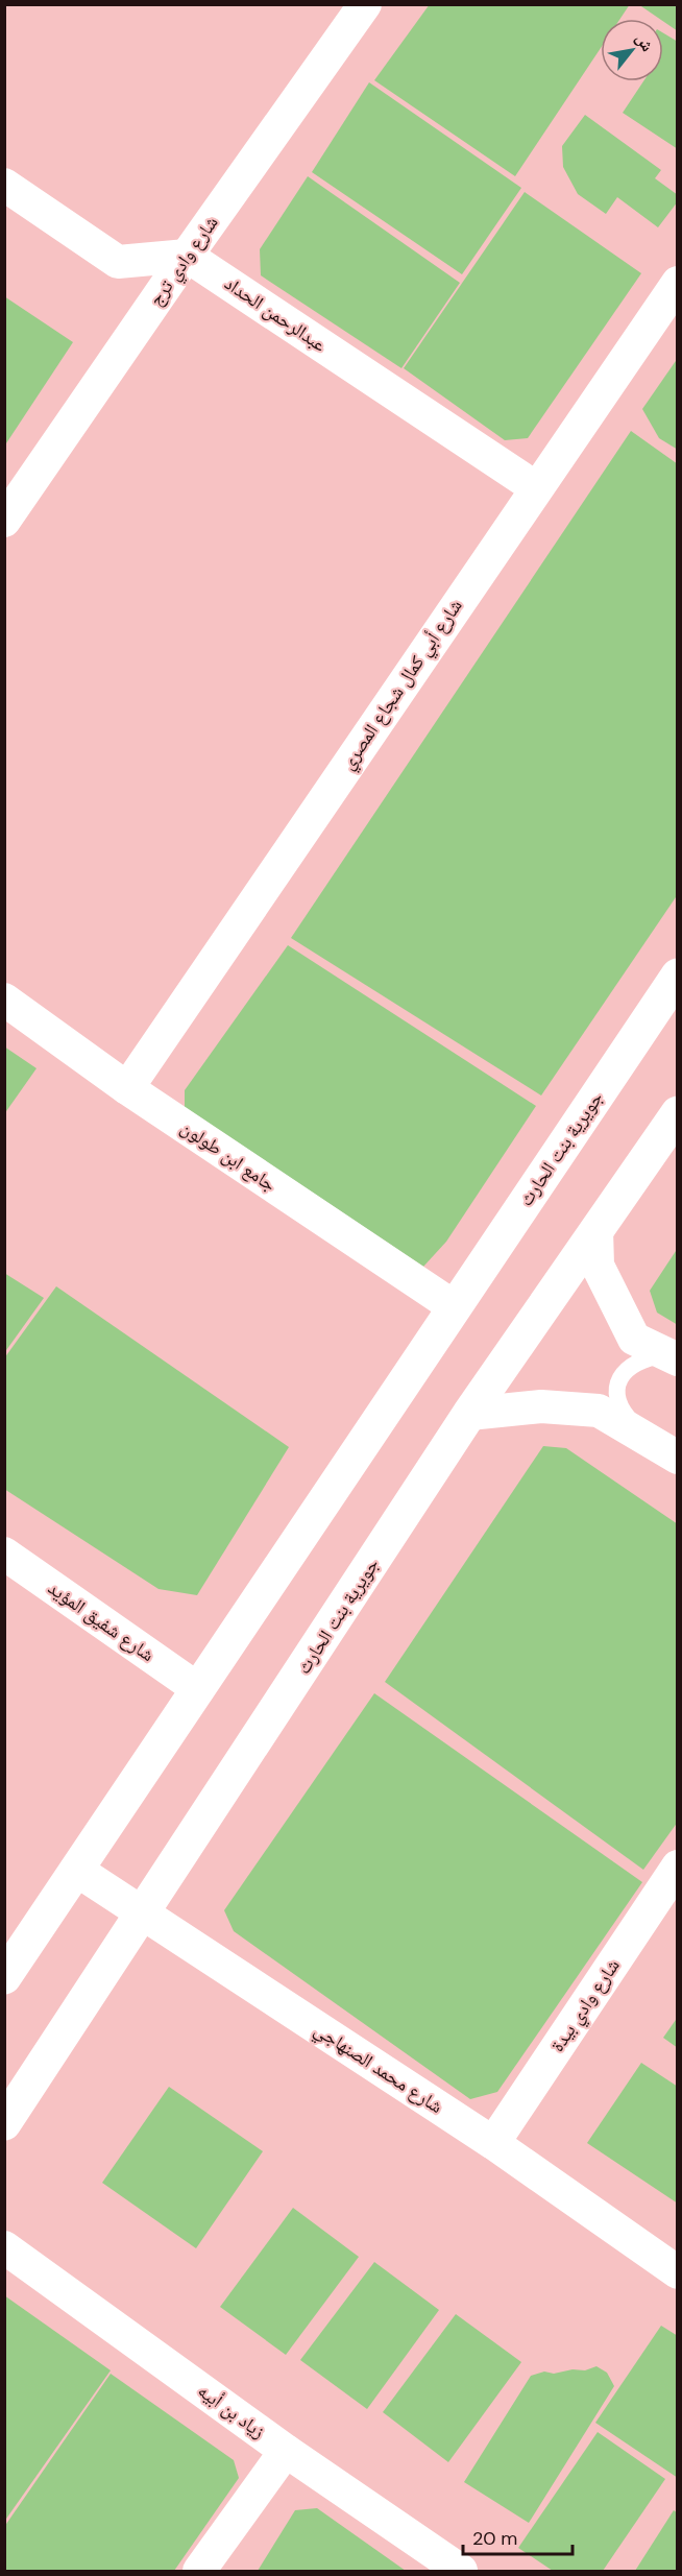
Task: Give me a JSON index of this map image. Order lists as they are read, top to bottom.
{
  "streets": {
    "street": [
      "شارع وادي ترج",
      "عبدالرحمن الحداد",
      "شارع أبي كمال شجاع المصري",
      "جويرية بنت الحارث",
      "جامع ابن طولون",
      "شارع شفيق المؤيد",
      "شارع وادي بيدة",
      "شارع محمد الصنهاجي",
      "زياد بن أبيه"
    ]
  },
  "crossings": [
    ["شارع وادي ترج", "عبدالرحمن الحداد"],
    ["عبدالرحمن الحداد", "شارع أبي كمال شجاع المصري"],
    ["شارع أبي كمال شجاع المصري", "جامع ابن طولون"],
    ["جويرية بنت الحارث", "جامع ابن طولون"],
    ["جويرية بنت الحارث", "شارع شفيق المؤيد"],
    ["جويرية بنت الحارث", "شارع محمد الصنهاجي"],
    ["شارع وادي بيدة", "شارع محمد الصنهاجي"]
  ],
  "scale_bar": "20 m",
  "north": "top right"
}
